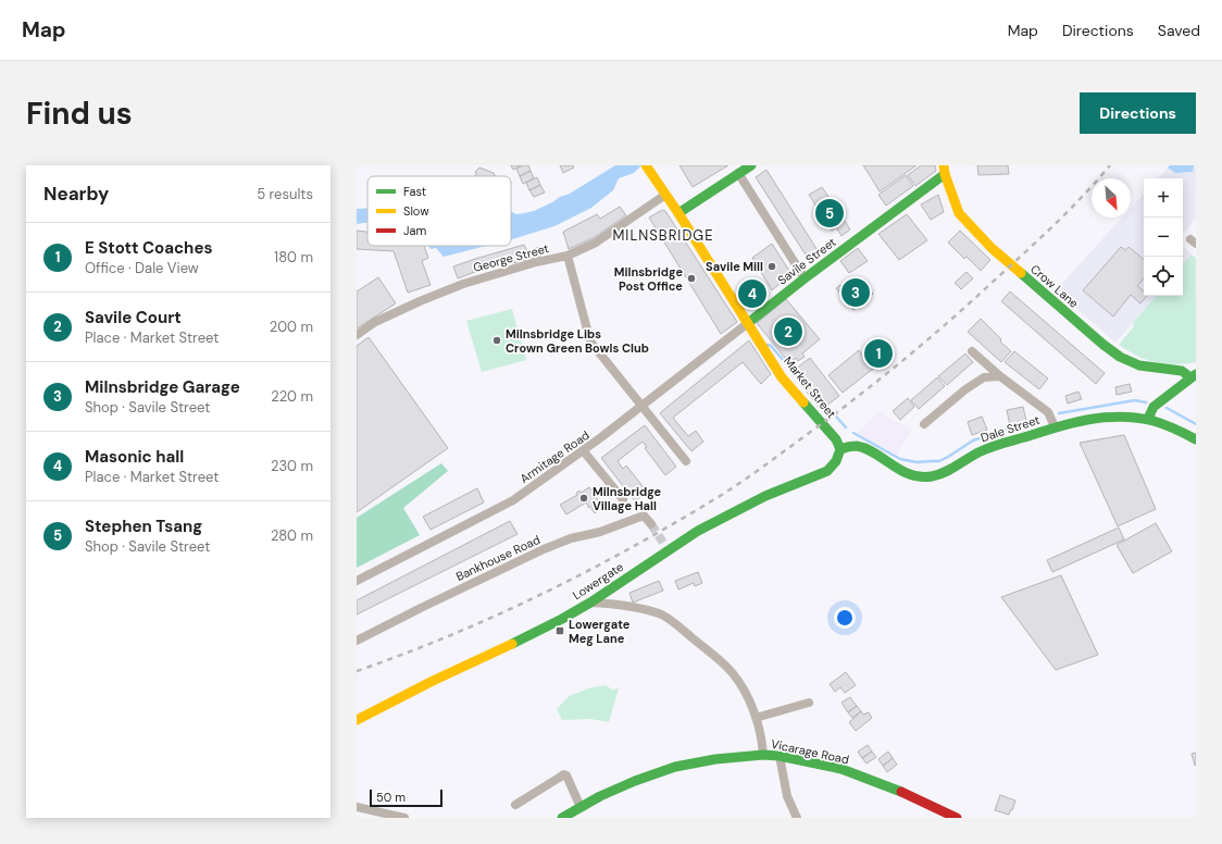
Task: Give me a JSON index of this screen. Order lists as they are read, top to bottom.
{
  "streets": {
    "street": [
      "George Street",
      "Savile Street",
      "Crow Lane",
      "Market Street",
      "Dale Street",
      "Armitage Road",
      "Bankhouse Road",
      "Lowergate",
      "Vicarage Road"
    ]
  },
  "crossings": [
    ["George Street", "Market Street"],
    ["Savile Street", "Crow Lane"],
    ["Savile Street", "Market Street"],
    ["Savile Street", "Armitage Road"],
    ["Market Street", "Dale Street"],
    ["Market Street", "Armitage Road"],
    ["Market Street", "Lowergate"],
    ["Dale Street", "Lowergate"]
  ],
  "districts": ["MILNSBRIDGE"],
  "places": {
    "other": [
      "Savile Mill",
      "Milnsbridge Post Office",
      "Milnsbridge Libs Crown Green Bowls Club",
      "Milnsbridge Village Hall"
    ],
    "transit": ["Lowergate Meg Lane"]
  },
  "legend": ["Fast", "Slow", "Jam"],
  "scale_bar": "50 m",
  "north": "bottom right",
  "page": {
    "header": "Map",
    "nav": ["Map", "Directions", "Saved"],
    "buttons": "Directions",
    "title": "Find us",
    "heading": ["Nearby", "5 results"],
    "map_buttons": ["+", "−"],
    "pins": [
      "5",
      "3",
      "4",
      "2",
      "1"
    ],
    "list": [
      {
        "mark": "1",
        "name": "E Stott Coaches",
        "note": "Office · Dale View",
        "value": "180 m"
      },
      {
        "mark": "2",
        "name": "Savile Court",
        "note": "Place · Market Street",
        "value": "200 m"
      },
      {
        "mark": "3",
        "name": "Milnsbridge Garage",
        "note": "Shop · Savile Street",
        "value": "220 m"
      },
      {
        "mark": "4",
        "name": "Masonic hall",
        "note": "Place · Market Street",
        "value": "230 m"
      },
      {
        "mark": "5",
        "name": "Stephen Tsang",
        "note": "Shop · Savile Street",
        "value": "280 m"
      }
    ],
    "scale": "50 m"
  }
}
